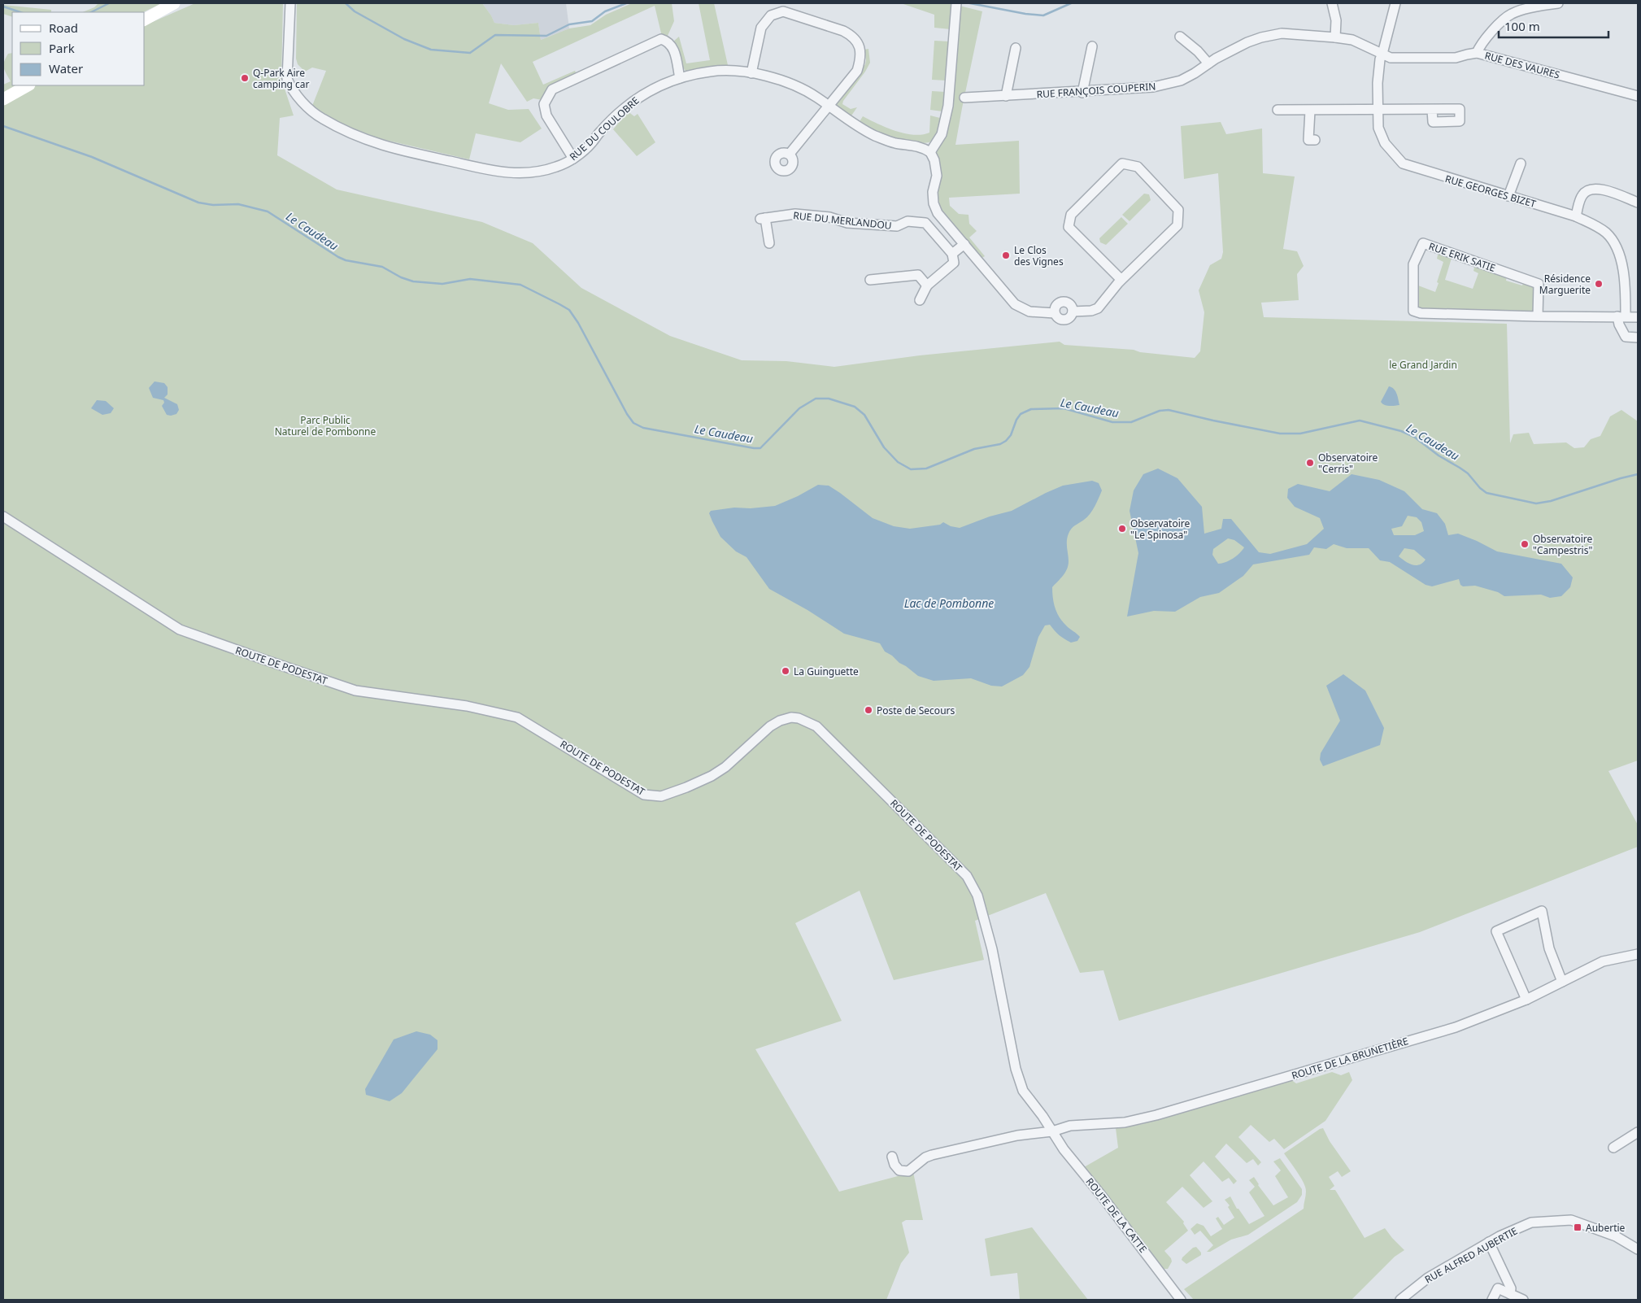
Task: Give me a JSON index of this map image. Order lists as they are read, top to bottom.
{
  "streets": {
    "street": [
      "RUE DES VAURES",
      "RUE FRANÇOIS COUPERIN",
      "RUE DU COULOBRE",
      "RUE GEORGES BIZET",
      "RUE DU MERLANDOU",
      "RUE ERIK SATIE",
      "ROUTE DE PODESTAT",
      "ROUTE DE LA BRUNETIÈRE",
      "ROUTE DE LA CATTE",
      "RUE ALFRED AUBERTIE"
    ]
  },
  "crossings": [
    ["RUE DES VAURES", "RUE FRANÇOIS COUPERIN"],
    ["RUE DES VAURES", "RUE GEORGES BIZET"],
    ["RUE FRANÇOIS COUPERIN", "RUE GEORGES BIZET"],
    ["RUE GEORGES BIZET", "RUE ERIK SATIE"],
    ["ROUTE DE PODESTAT", "ROUTE DE LA BRUNETIÈRE"],
    ["ROUTE DE PODESTAT", "ROUTE DE LA CATTE"],
    ["ROUTE DE LA BRUNETIÈRE", "ROUTE DE LA CATTE"]
  ],
  "water": ["Le Caudeau", "Lac de Pombonne"],
  "parks": ["le Grand Jardin", "Parc Public Naturel de Pombonne"],
  "places": {
    "other": [
      "Q-Park Aire camping car",
      "Le Clos des Vignes",
      "Résidence Marguerite",
      "Observatoire \"Cerris\"",
      "Observatoire \"Le Spinosa\"",
      "Observatoire \"Campestris\"",
      "La Guinguette",
      "Poste de Secours"
    ],
    "transit": ["Aubertie"]
  },
  "legend": ["Road", "Park", "Water"],
  "scale_bar": "100 m"
}
